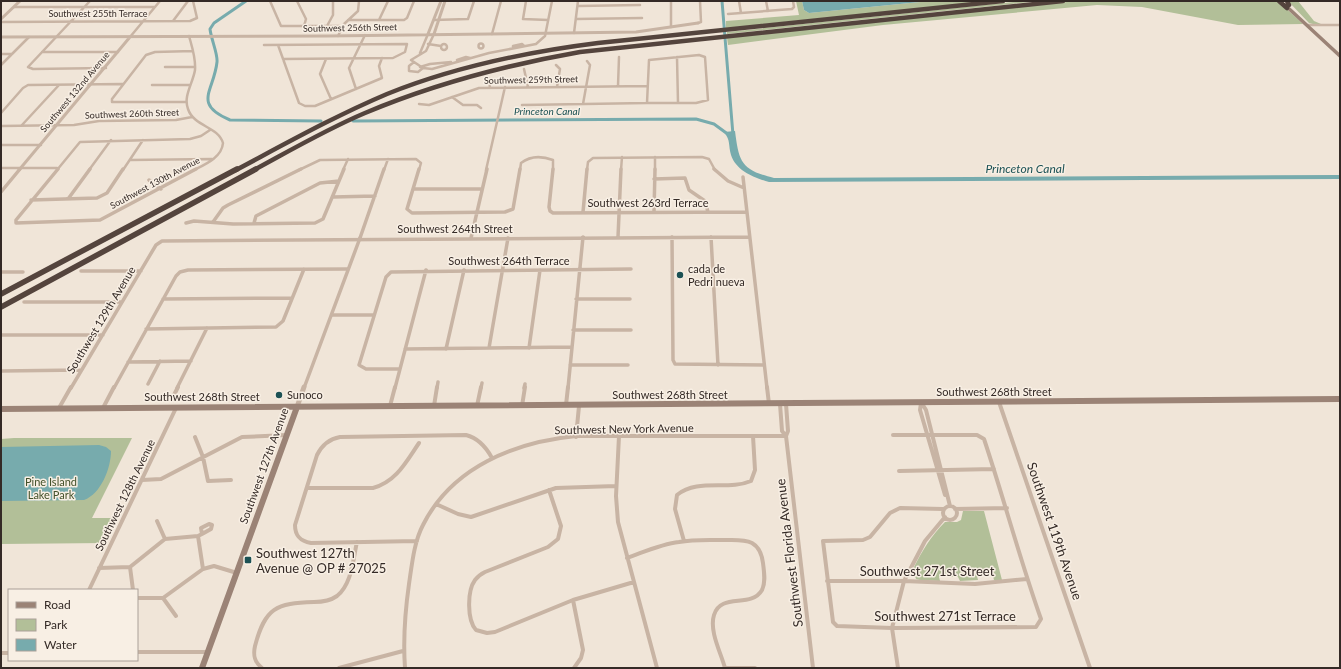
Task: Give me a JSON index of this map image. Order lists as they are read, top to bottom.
{
  "streets": {
    "main road": ["Southwest 268th Street", "Southwest 127th Avenue"],
    "street": [
      "Southwest 255th Terrace",
      "Southwest 256th Street",
      "Southwest 259th Street",
      "Southwest 132nd Avenue",
      "Southwest 260th Street",
      "Southwest 130th Avenue",
      "Southwest 263rd Terrace",
      "Southwest 264th Street",
      "Southwest 264th Terrace",
      "Southwest 129th Avenue",
      "Southwest New York Avenue",
      "Southwest 128th Avenue",
      "Southwest 119th Avenue",
      "Southwest Florida Avenue",
      "Southwest 271st Street",
      "Southwest 271st Terrace"
    ]
  },
  "crossings": [
    ["Southwest 255th Terrace", "Southwest 132nd Avenue"],
    ["Southwest 256th Street", "Southwest 132nd Avenue"],
    ["Southwest 132nd Avenue", "Southwest 260th Street"],
    ["Southwest 260th Street", "Southwest 130th Avenue"],
    ["Southwest 264th Street", "Southwest 129th Avenue"],
    ["Southwest 264th Street", "Southwest 127th Avenue"],
    ["Southwest 129th Avenue", "Southwest 268th Street"],
    ["Southwest 268th Street", "Southwest 127th Avenue"],
    ["Southwest 268th Street", "Southwest 128th Avenue"],
    ["Southwest 268th Street", "Southwest 119th Avenue"],
    ["Southwest 268th Street", "Southwest Florida Avenue"],
    ["Southwest New York Avenue", "Southwest Florida Avenue"],
    ["Southwest 271st Street", "Southwest 271st Terrace"]
  ],
  "water": ["Princeton Canal"],
  "parks": ["Pine Island Lake Park"],
  "places": {
    "other": ["cada de Pedri nueva", "Sunoco"],
    "transit": ["Southwest 127th Avenue @ OP # 27025"]
  },
  "legend": ["Road", "Park", "Water"]
}
